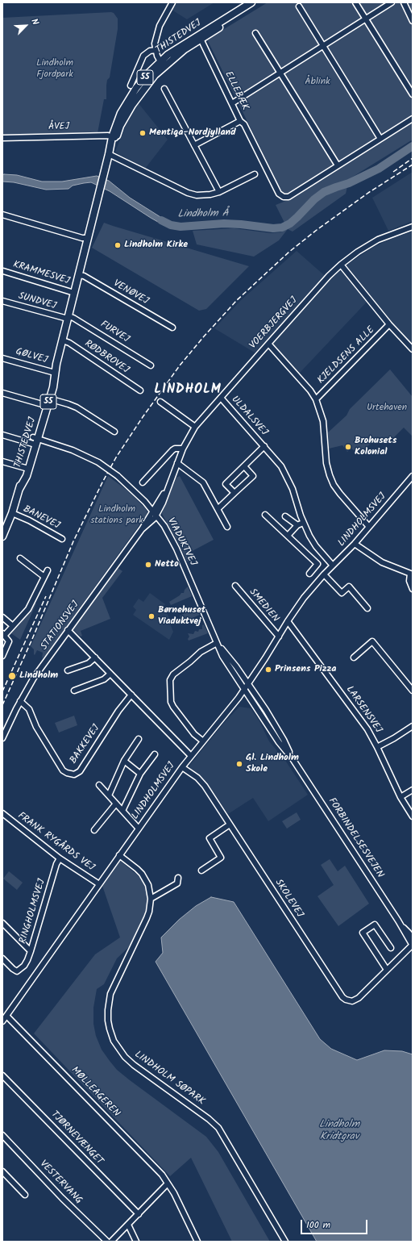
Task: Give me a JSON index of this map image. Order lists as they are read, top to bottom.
{
  "streets": {
    "main road": ["THISTEDVEJ", "55"],
    "street": [
      "ELLEBÆK",
      "ÅVEJ",
      "KRAMMESVEJ",
      "VENØVEJ",
      "SUNDVEJ",
      "VOERBJERGVEJ",
      "FURVEJ",
      "KJELDSENS ALLE",
      "GØLVEJ",
      "RØDBROVEJ",
      "ULDALSVEJ",
      "BANEVEJ",
      "LINDHOLMSVEJ",
      "VIADUKTVEJ",
      "SMEDIEN",
      "STATIONSVEJ",
      "LARSENSVEJ",
      "BAKKEVEJ",
      "FORBINDELSESVEJEN",
      "FRANK RYGÅRDS VEJ",
      "SKOLEVEJ",
      "RINGHOLMSVEJ",
      "LINDHOLM SØPARK",
      "MØLLEAGEREN",
      "TJØRNEVÆNGET",
      "VESTERVANG"
    ]
  },
  "crossings": [
    ["THISTEDVEJ", "ELLEBÆK"],
    ["THISTEDVEJ", "ÅVEJ"],
    ["THISTEDVEJ", "KRAMMESVEJ"],
    ["THISTEDVEJ", "VENØVEJ"],
    ["THISTEDVEJ", "SUNDVEJ"],
    ["THISTEDVEJ", "FURVEJ"],
    ["THISTEDVEJ", "GØLVEJ"],
    ["THISTEDVEJ", "RØDBROVEJ"],
    ["THISTEDVEJ", "BANEVEJ"],
    ["THISTEDVEJ", "VIADUKTVEJ"],
    ["SUNDVEJ", "FURVEJ"],
    ["VOERBJERGVEJ", "ULDALSVEJ"],
    ["VOERBJERGVEJ", "VIADUKTVEJ"],
    ["VOERBJERGVEJ", "STATIONSVEJ"],
    ["ULDALSVEJ", "LINDHOLMSVEJ"],
    ["LINDHOLMSVEJ", "VIADUKTVEJ"],
    ["LINDHOLMSVEJ", "SMEDIEN"],
    ["LINDHOLMSVEJ", "LARSENSVEJ"],
    ["LINDHOLMSVEJ", "FORBINDELSESVEJEN"],
    ["LINDHOLMSVEJ", "FRANK RYGÅRDS VEJ"],
    ["LINDHOLMSVEJ", "SKOLEVEJ"],
    ["LINDHOLMSVEJ", "LINDHOLM SØPARK"],
    ["LINDHOLMSVEJ", "MØLLEAGEREN"],
    ["VIADUKTVEJ", "STATIONSVEJ"],
    ["VIADUKTVEJ", "FORBINDELSESVEJEN"],
    ["STATIONSVEJ", "BAKKEVEJ"],
    ["FORBINDELSESVEJEN", "SKOLEVEJ"],
    ["FRANK RYGÅRDS VEJ", "RINGHOLMSVEJ"]
  ],
  "districts": ["LINDHOLM"],
  "water": ["Lindholm Å", "Lindholm Kridtgrav"],
  "parks": [
    "Lindholm Fjordpark",
    "Åblink",
    "Urtehaven",
    "Lindholm stations park"
  ],
  "places": [
    "Mentiqa-Nordjylland",
    "Lindholm Kirke",
    "Brohusets Kolonial",
    "Netto",
    "Børnehuset Viaduktvej",
    "Prinsens Pizza",
    "Lindholm",
    "Gl. Lindholm Skole"
  ],
  "scale_bar": "100 m",
  "north": "top right"
}
